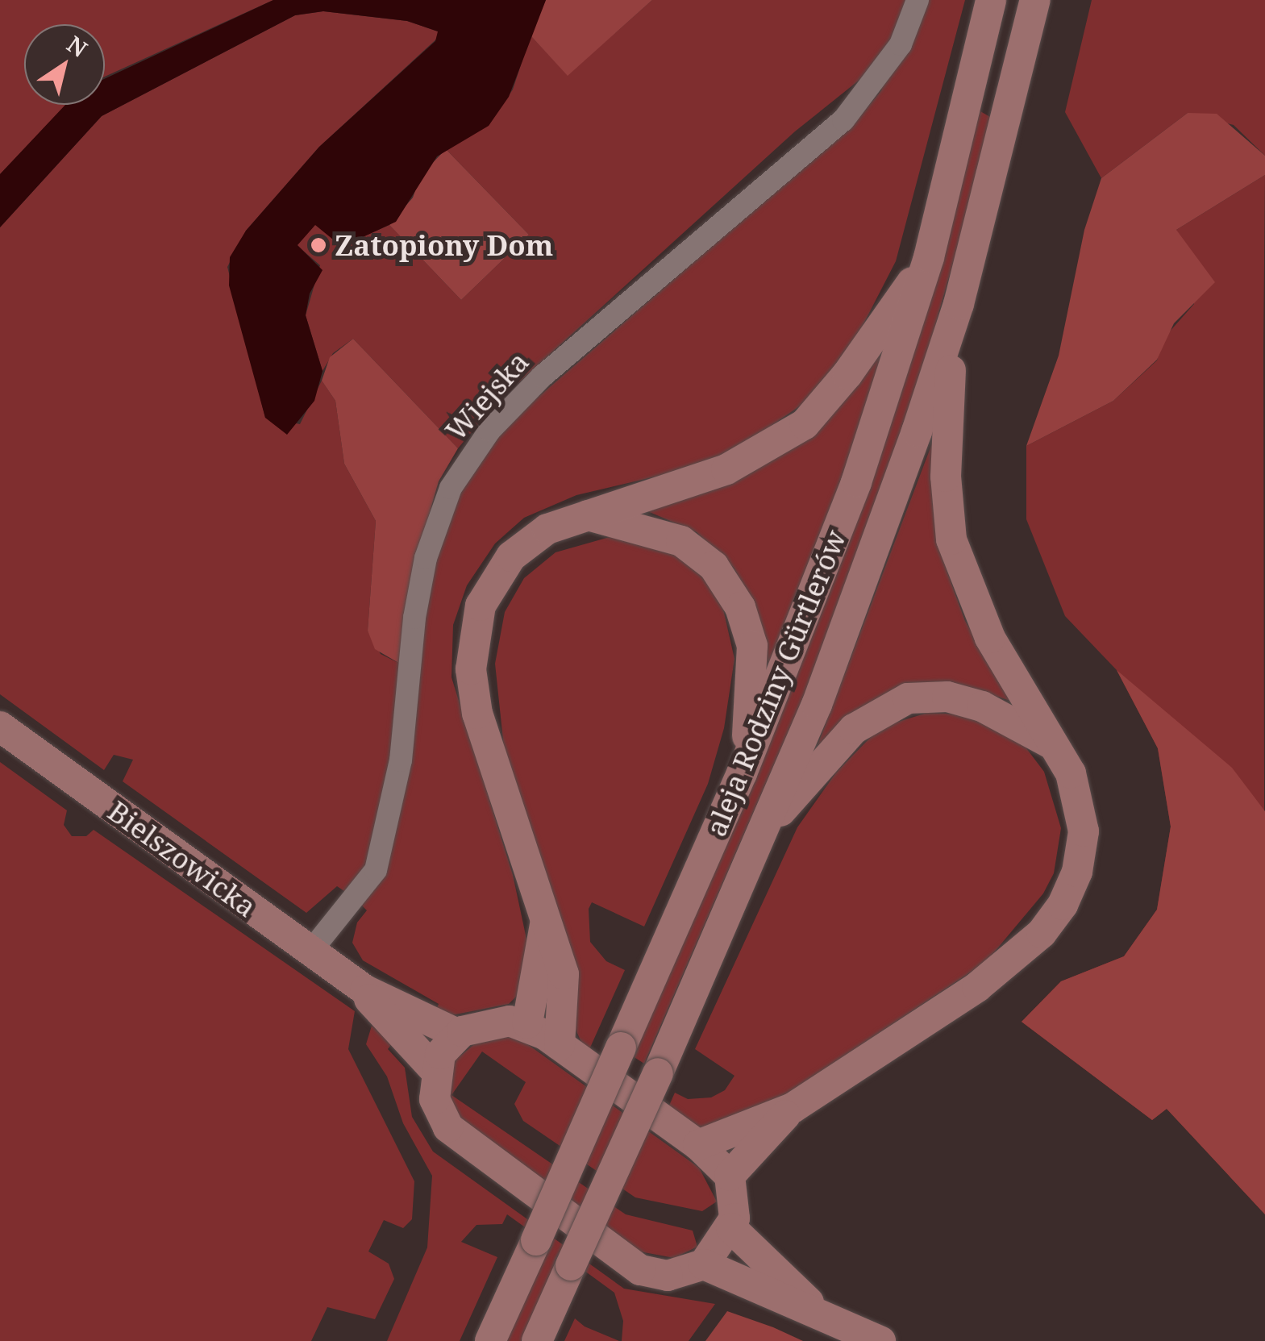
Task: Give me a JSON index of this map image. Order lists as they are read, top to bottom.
{
  "streets": {
    "main road": ["aleja Rodziny Gürtlerów", "Bielszowicka"],
    "street": ["Wiejska"]
  },
  "crossings": [
    ["Wiejska", "Bielszowicka"]
  ],
  "places": ["Zatopiony Dom"],
  "north": "top right"
}
